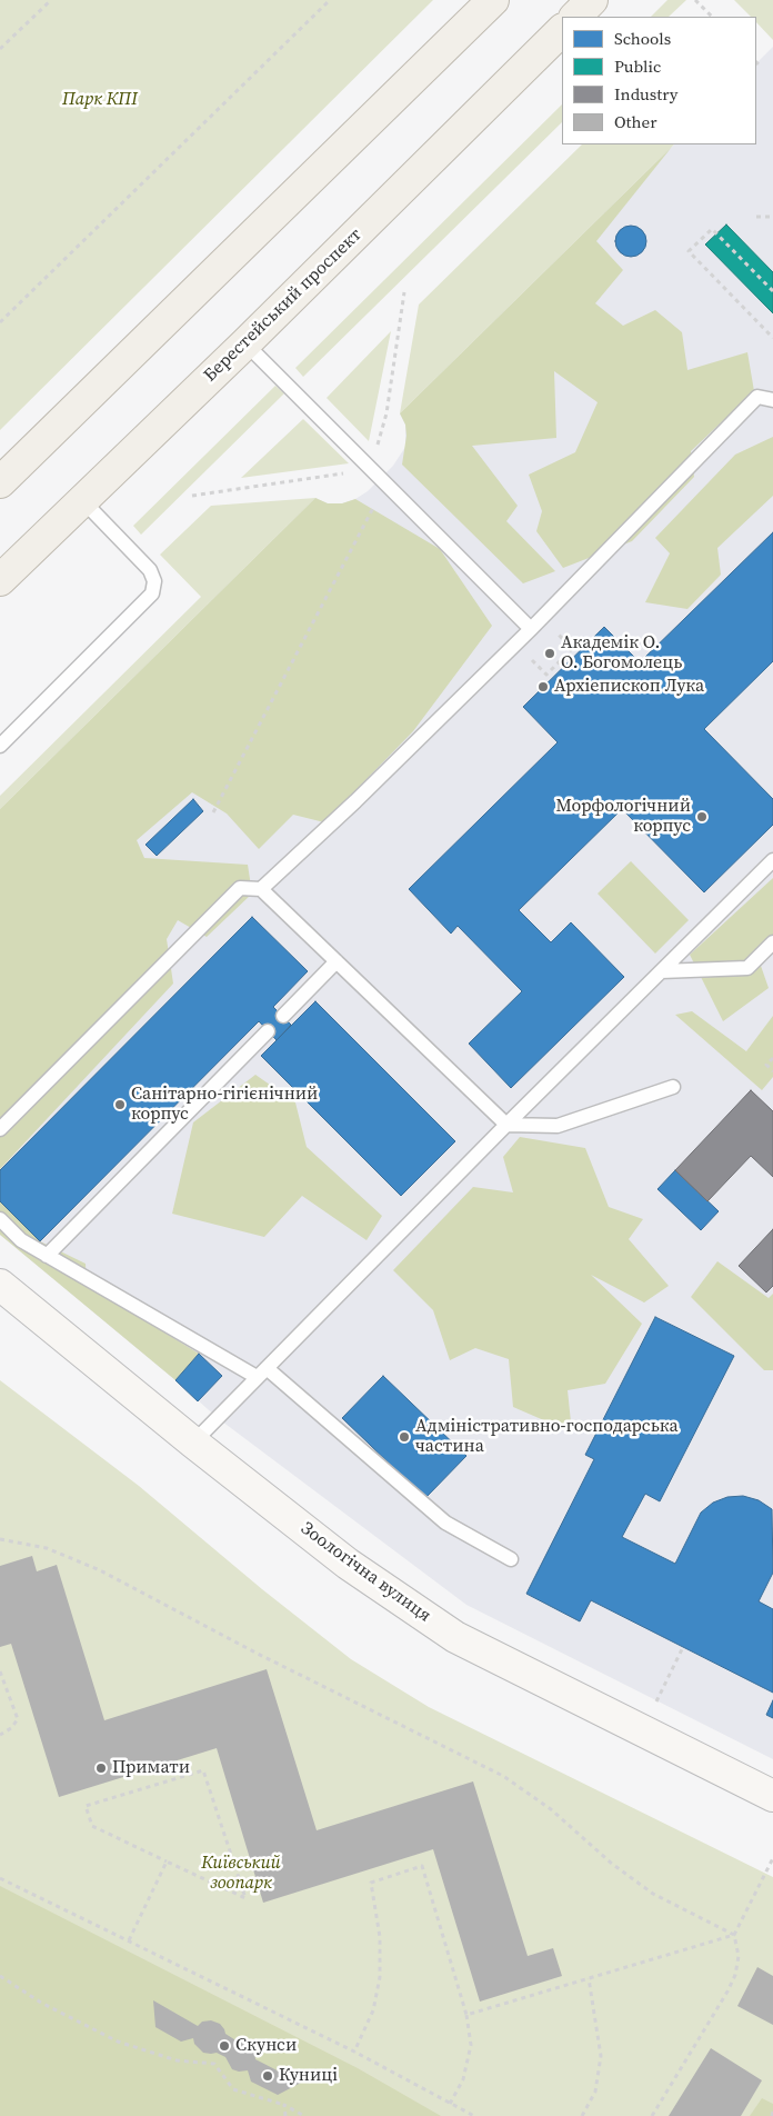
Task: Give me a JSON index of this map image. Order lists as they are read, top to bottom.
{
  "streets": {
    "main road": ["Берестейський проспект"],
    "street": ["Зоологічна вулиця"]
  },
  "parks": ["Парк КПІ", "Київський зоопарк"],
  "places": [
    "Академік О. О. Богомолець",
    "Архіепископ Лука",
    "Морфологічний корпус",
    "Санітарно-гігієнічний корпус",
    "Адміністративно-господарська частина",
    "Примати",
    "Скунси",
    "Куниці"
  ],
  "legend": [
    "Schools",
    "Public",
    "Industry",
    "Other"
  ]
}
